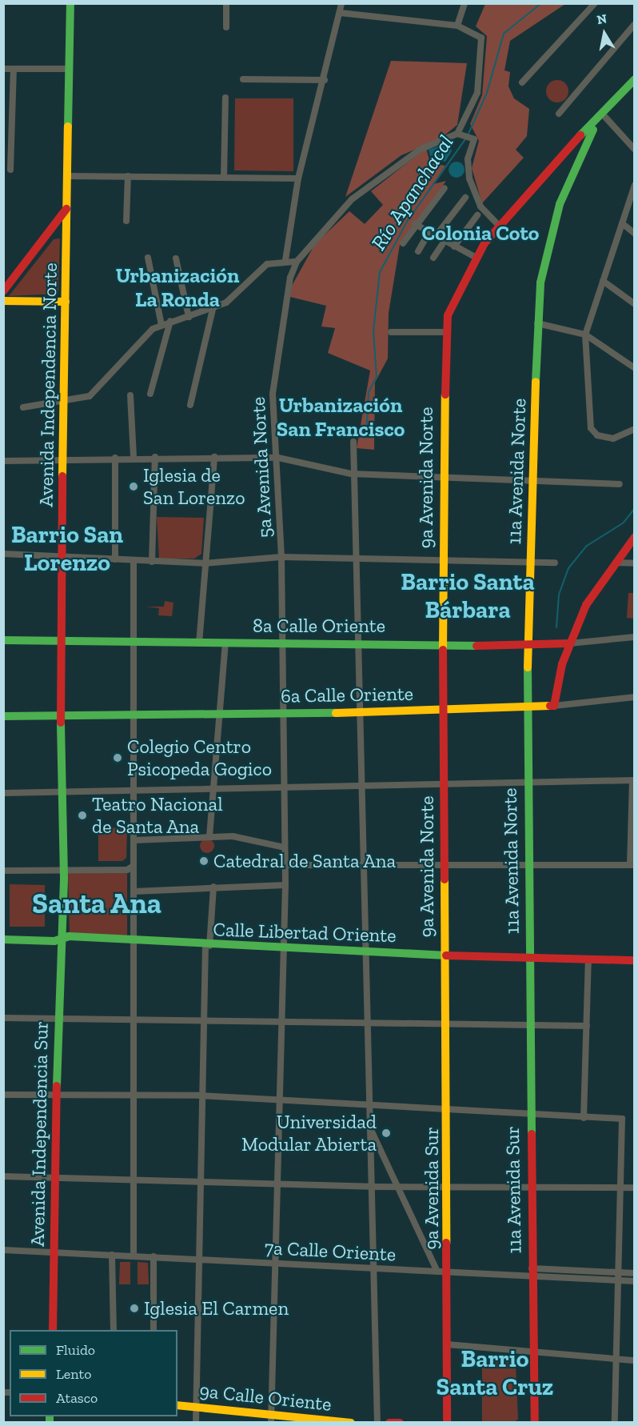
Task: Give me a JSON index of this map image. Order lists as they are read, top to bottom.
{
  "streets": {
    "main road": [
      "Avenida Independencia Norte",
      "11a Avenida Norte",
      "9a Avenida Norte",
      "8a Calle Oriente",
      "6a Calle Oriente",
      "Calle Libertad Oriente",
      "Avenida Independencia Sur",
      "9a Avenida Sur",
      "11a Avenida Sur",
      "9a Calle Oriente"
    ],
    "street": ["5a Avenida Norte", "7a Calle Oriente"]
  },
  "crossings": [
    ["Avenida Independencia Norte", "8a Calle Oriente"],
    ["Avenida Independencia Norte", "6a Calle Oriente"],
    ["Avenida Independencia Norte", "Calle Libertad Oriente"],
    ["Avenida Independencia Norte", "Avenida Independencia Sur"],
    ["5a Avenida Norte", "8a Calle Oriente"],
    ["5a Avenida Norte", "6a Calle Oriente"],
    ["5a Avenida Norte", "Calle Libertad Oriente"],
    ["5a Avenida Norte", "7a Calle Oriente"],
    ["5a Avenida Norte", "9a Calle Oriente"],
    ["11a Avenida Norte", "9a Avenida Norte"],
    ["11a Avenida Norte", "8a Calle Oriente"],
    ["11a Avenida Norte", "6a Calle Oriente"],
    ["11a Avenida Norte", "Calle Libertad Oriente"],
    ["11a Avenida Norte", "11a Avenida Sur"],
    ["9a Avenida Norte", "8a Calle Oriente"],
    ["9a Avenida Norte", "6a Calle Oriente"],
    ["9a Avenida Norte", "Calle Libertad Oriente"],
    ["9a Avenida Norte", "9a Avenida Sur"],
    ["Calle Libertad Oriente", "Avenida Independencia Sur"],
    ["Calle Libertad Oriente", "9a Avenida Sur"],
    ["Calle Libertad Oriente", "11a Avenida Sur"],
    ["Avenida Independencia Sur", "7a Calle Oriente"],
    ["9a Avenida Sur", "7a Calle Oriente"],
    ["11a Avenida Sur", "7a Calle Oriente"]
  ],
  "districts": [
    "Colonia Coto",
    "Urbanización La Ronda",
    "Urbanización San Francisco",
    "Barrio San Lorenzo",
    "Barrio Santa Bárbara",
    "Santa Ana",
    "Barrio Santa Cruz"
  ],
  "water": ["Río Apanchacal"],
  "places": [
    "Iglesia de San Lorenzo",
    "Colegio Centro Psicopeda Gogico",
    "Teatro Nacional de Santa Ana",
    "Catedral de Santa Ana",
    "Universidad Modular Abierta",
    "Iglesia El Carmen"
  ],
  "legend": ["Fluido", "Lento", "Atasco"],
  "north": "top"
}
